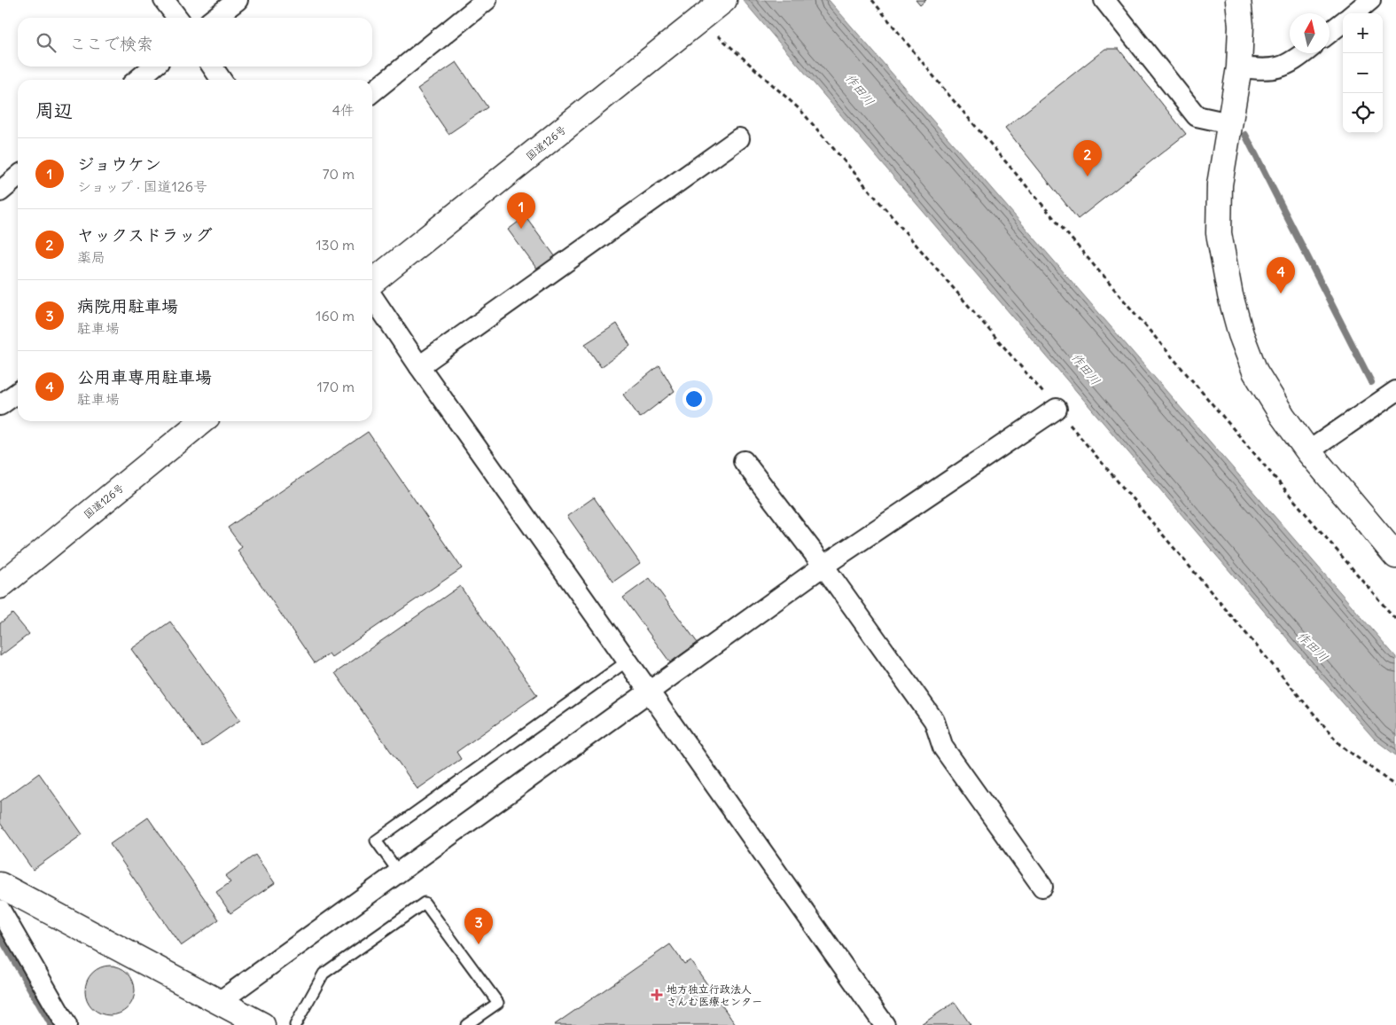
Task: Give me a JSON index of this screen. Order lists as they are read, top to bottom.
{
  "streets": {
    "main road": ["国道126号"]
  },
  "water": ["作田川"],
  "places": {
    "health": ["地方独立行政法人 さんむ医療センター"]
  },
  "north": "top",
  "page": {
    "map_buttons": ["+", "−"],
    "search": "ここで検索",
    "heading": ["周辺", "4件"],
    "list": [
      {
        "mark": "1",
        "name": "ジョウケン",
        "note": "ショップ · 国道126号",
        "value": "70 m"
      },
      {
        "mark": "2",
        "name": "ヤックスドラッグ",
        "note": "薬局",
        "value": "130 m"
      },
      {
        "mark": "3",
        "name": "病院用駐車場",
        "note": "駐車場",
        "value": "160 m"
      },
      {
        "mark": "4",
        "name": "公用車専用駐車場",
        "note": "駐車場",
        "value": "170 m"
      }
    ],
    "pins": [
      "2",
      "1",
      "4",
      "3"
    ]
  }
}
